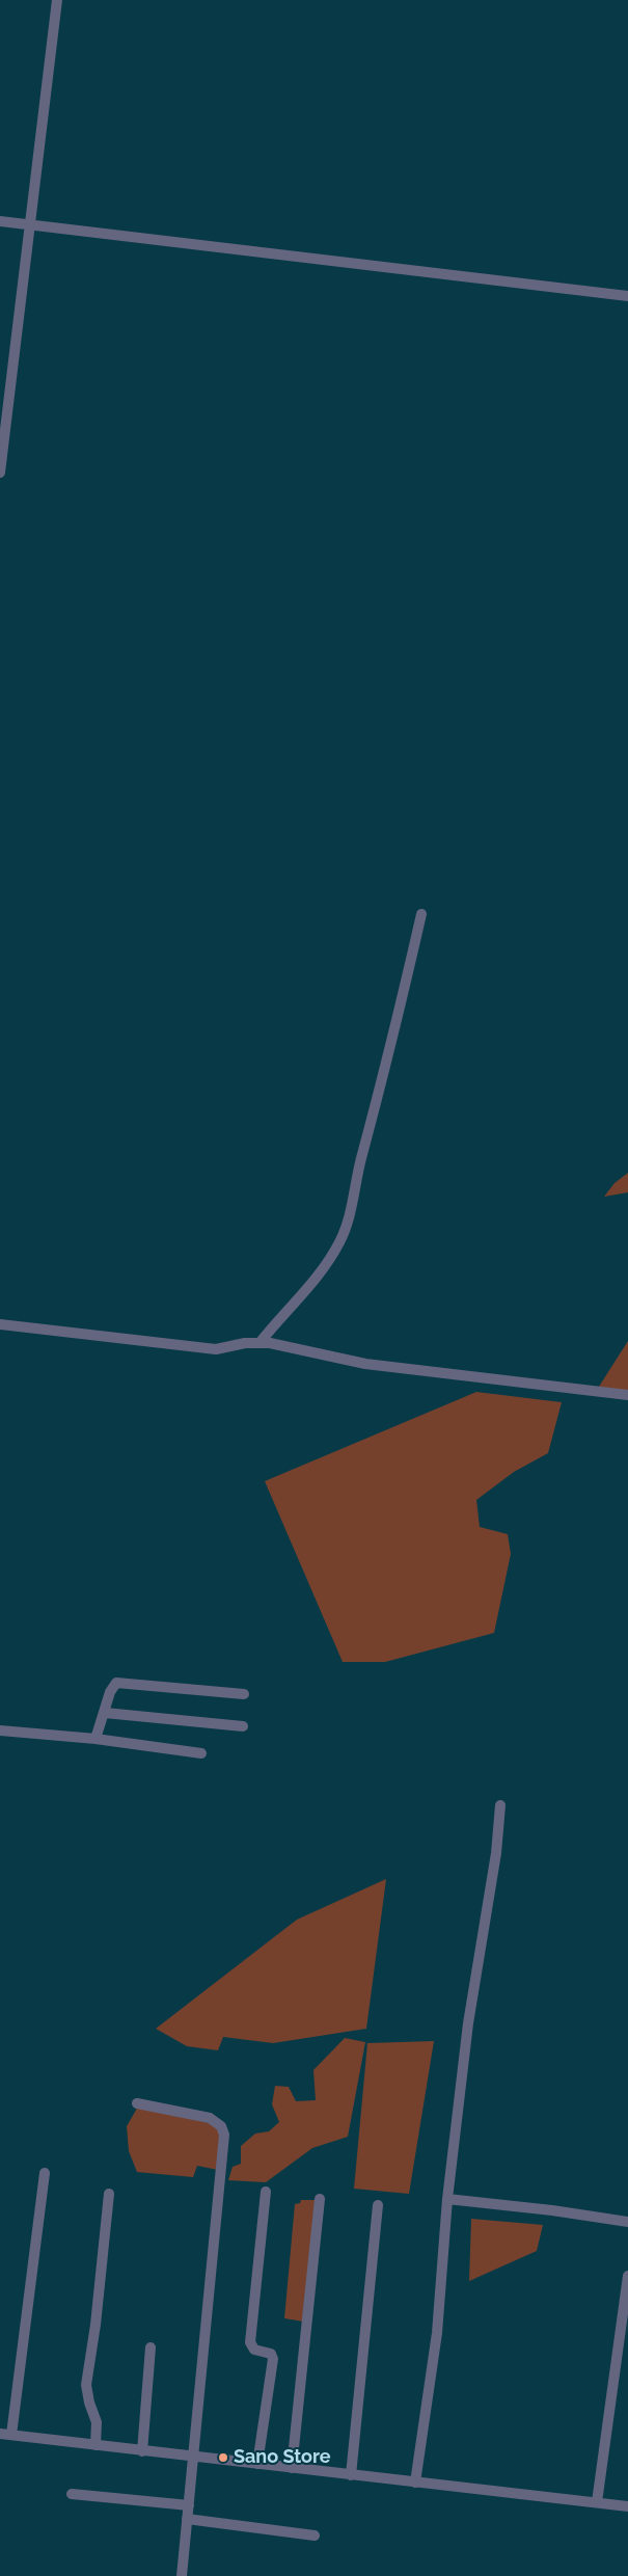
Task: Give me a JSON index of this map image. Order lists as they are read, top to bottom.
{
  "places": ["Sano Store"]
}
